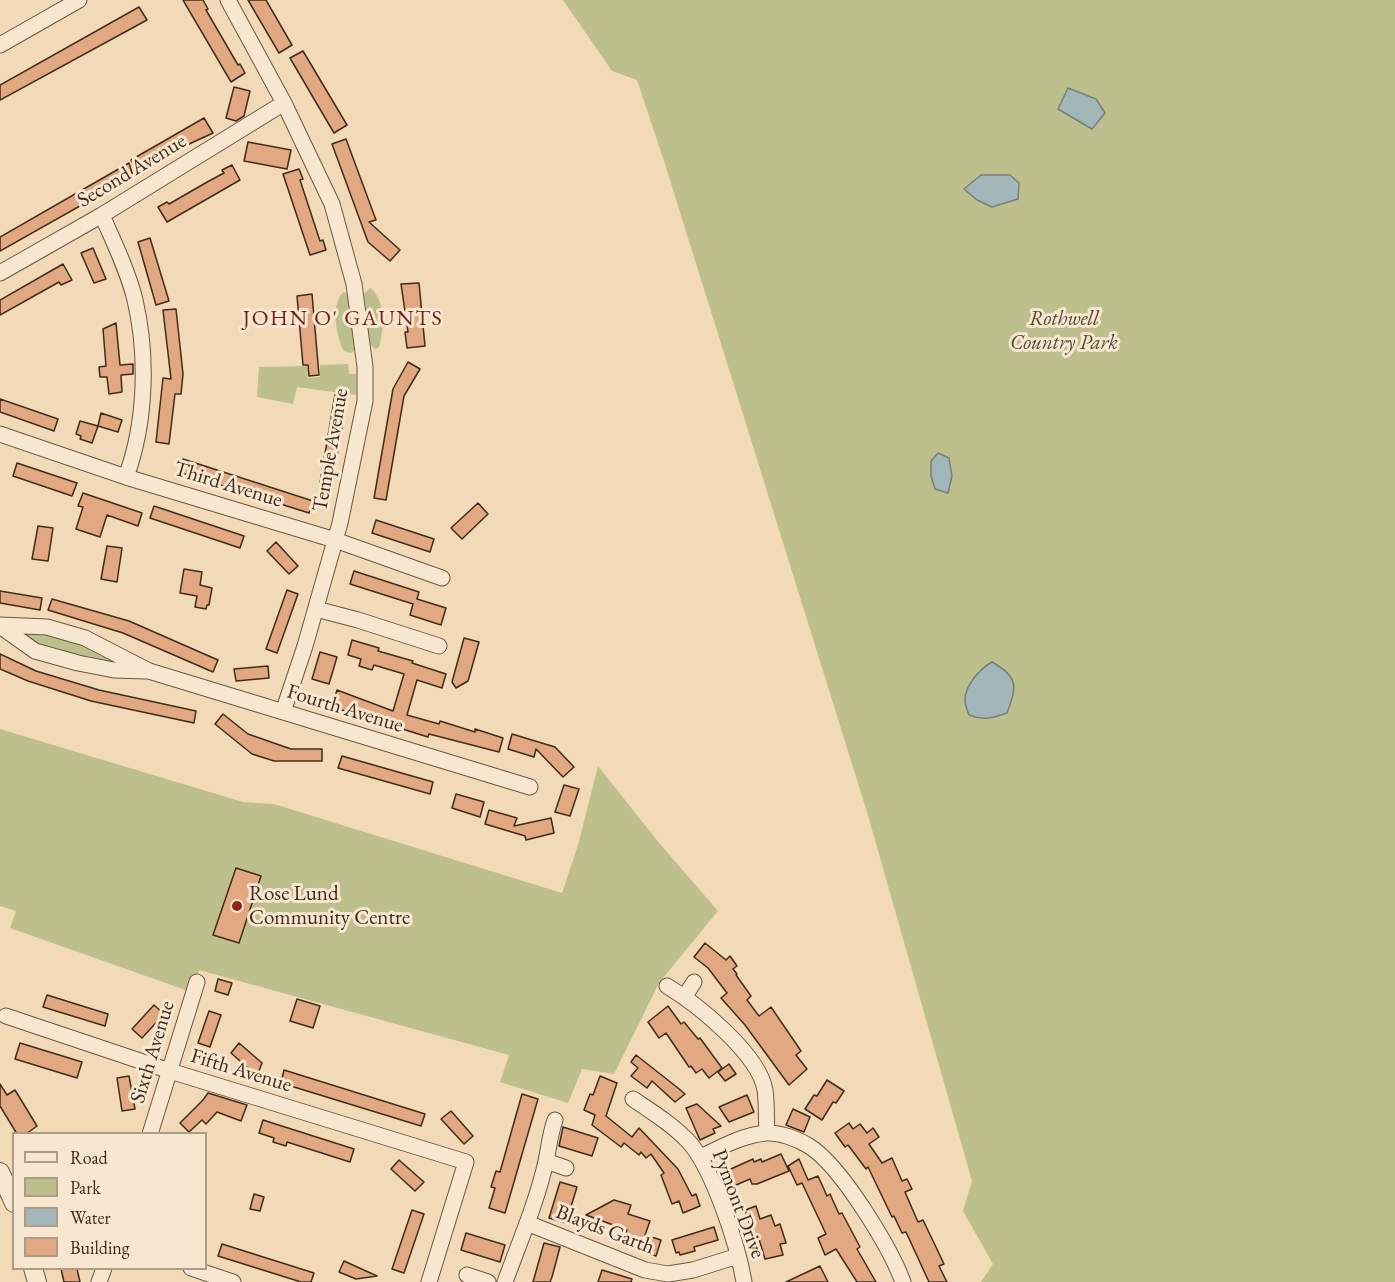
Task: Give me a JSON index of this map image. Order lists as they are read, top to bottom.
{
  "streets": {
    "street": [
      "Second Avenue",
      "Temple Avenue",
      "Third Avenue",
      "Fourth Avenue",
      "Sixth Avenue",
      "Fifth Avenue",
      "Pymont Drive",
      "Blayds Garth"
    ]
  },
  "crossings": [
    ["Second Avenue", "Temple Avenue"],
    ["Temple Avenue", "Third Avenue"],
    ["Temple Avenue", "Fourth Avenue"],
    ["Sixth Avenue", "Fifth Avenue"],
    ["Pymont Drive", "Blayds Garth"]
  ],
  "districts": ["JOHN O' GAUNTS"],
  "parks": ["Rothwell Country Park"],
  "places": ["Rose Lund Community Centre"],
  "legend": [
    "Road",
    "Park",
    "Water",
    "Building"
  ]
}
